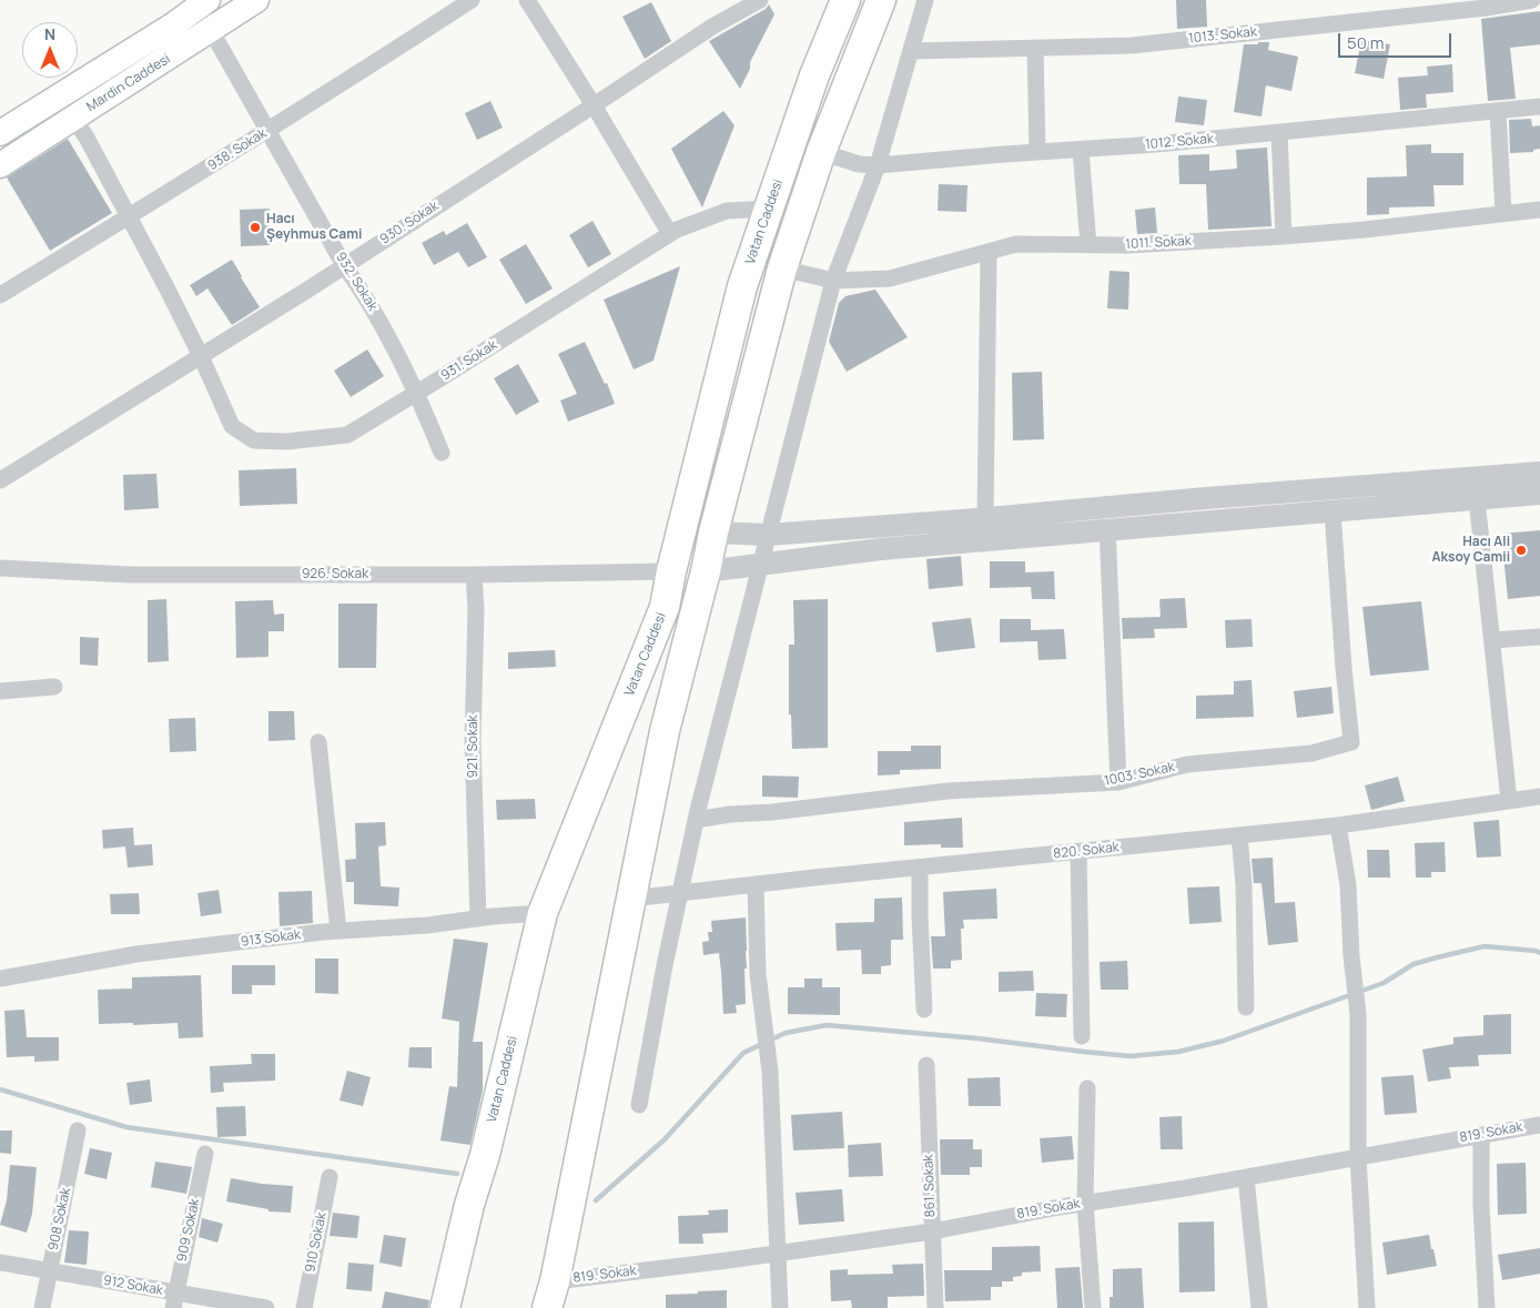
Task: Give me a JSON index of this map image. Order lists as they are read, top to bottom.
{
  "streets": {
    "highway": ["Vatan Caddesi"],
    "main road": ["Mardin Caddesi"],
    "street": [
      "1013. Sokak",
      "1012. Sokak",
      "938. Sokak",
      "930. Sokak",
      "1011. Sokak",
      "932. Sokak",
      "931. Sokak",
      "926. Sokak",
      "921. Sokak",
      "1003. Sokak",
      "820. Sokak",
      "913 Sokak",
      "819. Sokak",
      "861. Sokak",
      "908 Sokak",
      "909 Sokak",
      "910 Sokak",
      "912 Sokak"
    ]
  },
  "crossings": [
    ["Mardin Caddesi", "932. Sokak"],
    ["Mardin Caddesi", "931. Sokak"],
    ["938. Sokak", "932. Sokak"],
    ["938. Sokak", "931. Sokak"],
    ["Vatan Caddesi", "931. Sokak"],
    ["Vatan Caddesi", "926. Sokak"],
    ["Vatan Caddesi", "913 Sokak"],
    ["930. Sokak", "932. Sokak"],
    ["930. Sokak", "931. Sokak"],
    ["932. Sokak", "931. Sokak"],
    ["926. Sokak", "921. Sokak"],
    ["921. Sokak", "913 Sokak"],
    ["819. Sokak", "861. Sokak"],
    ["908 Sokak", "912 Sokak"],
    ["909 Sokak", "912 Sokak"]
  ],
  "places": ["Hacı Şeyhmus Cami", "Hacı Ali Aksoy Camii"],
  "scale_bar": "50 m",
  "north": "top"
}
